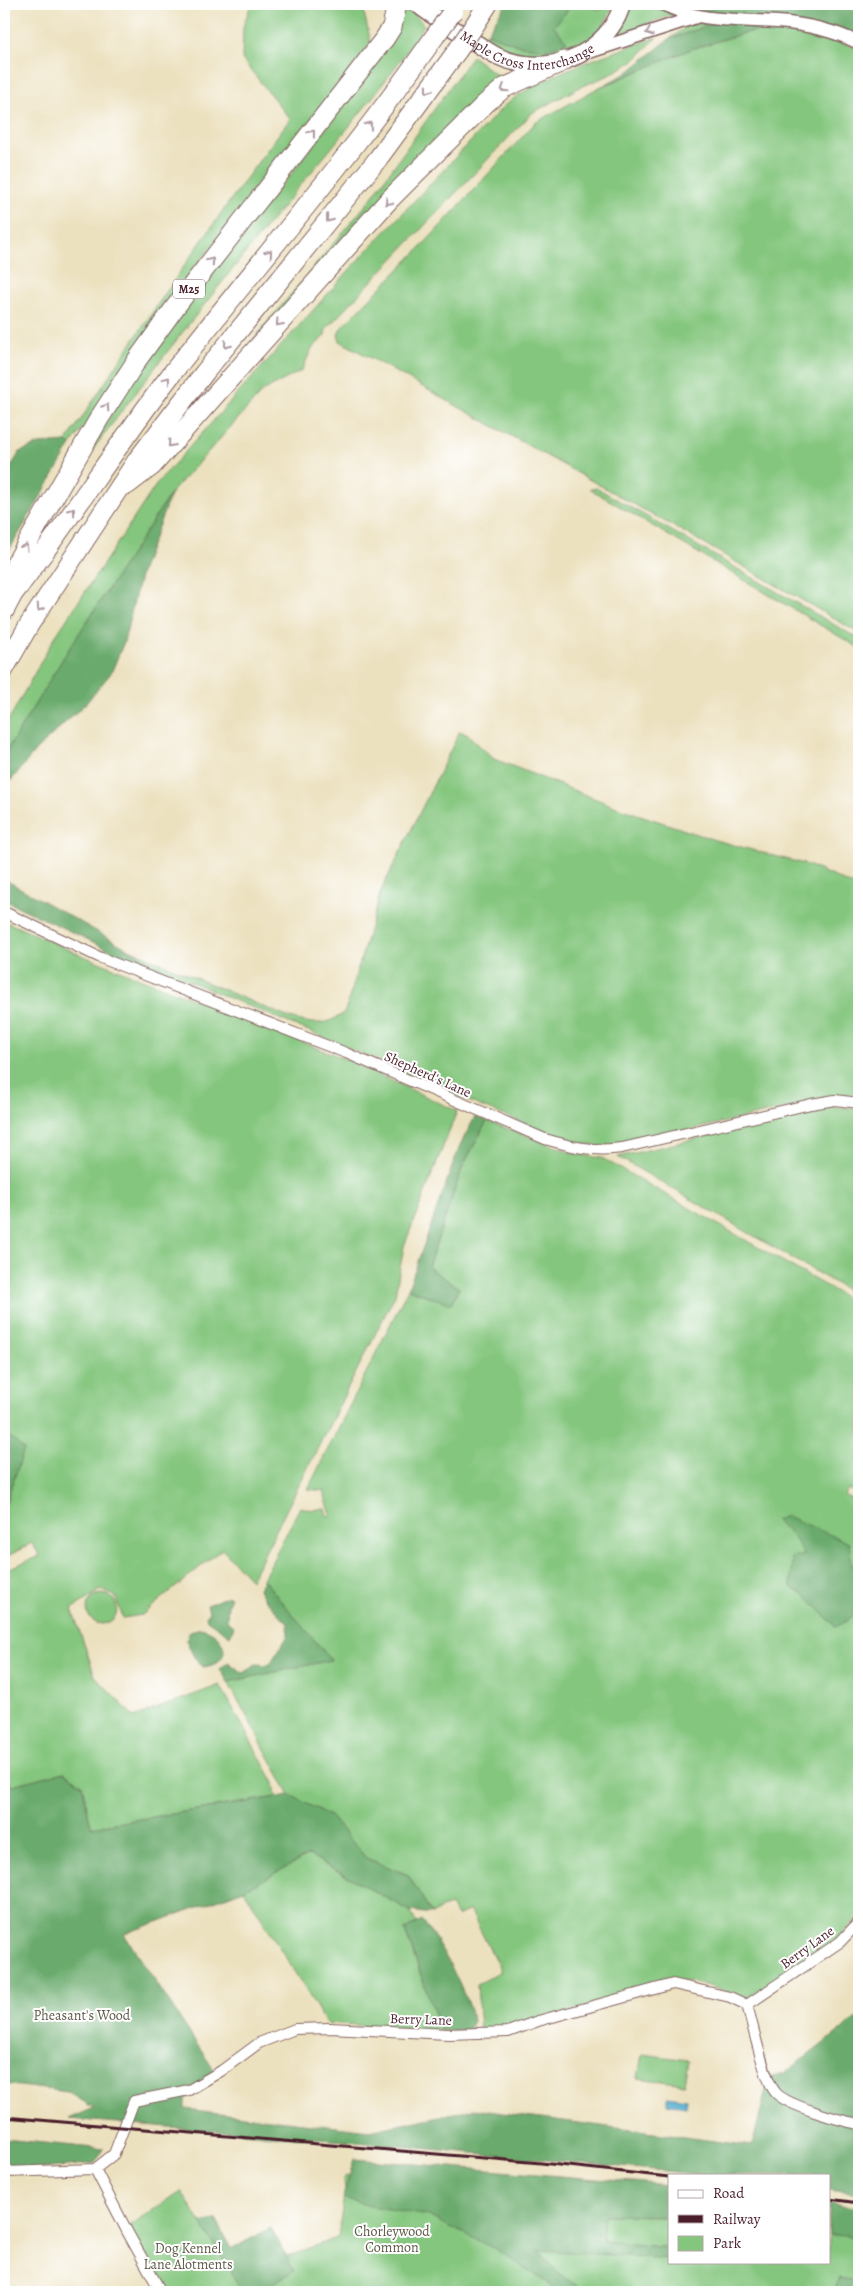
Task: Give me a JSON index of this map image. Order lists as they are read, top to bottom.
{
  "streets": {
    "highway": ["M25"],
    "main road": ["Maple Cross Interchange"],
    "street": ["Shepherd's Lane", "Berry Lane"]
  },
  "parks": ["Pheasant's Wood", "Chorleywood Common", "Dog Kennel Lane Alotments"],
  "legend": ["Road", "Railway", "Park"]
}
